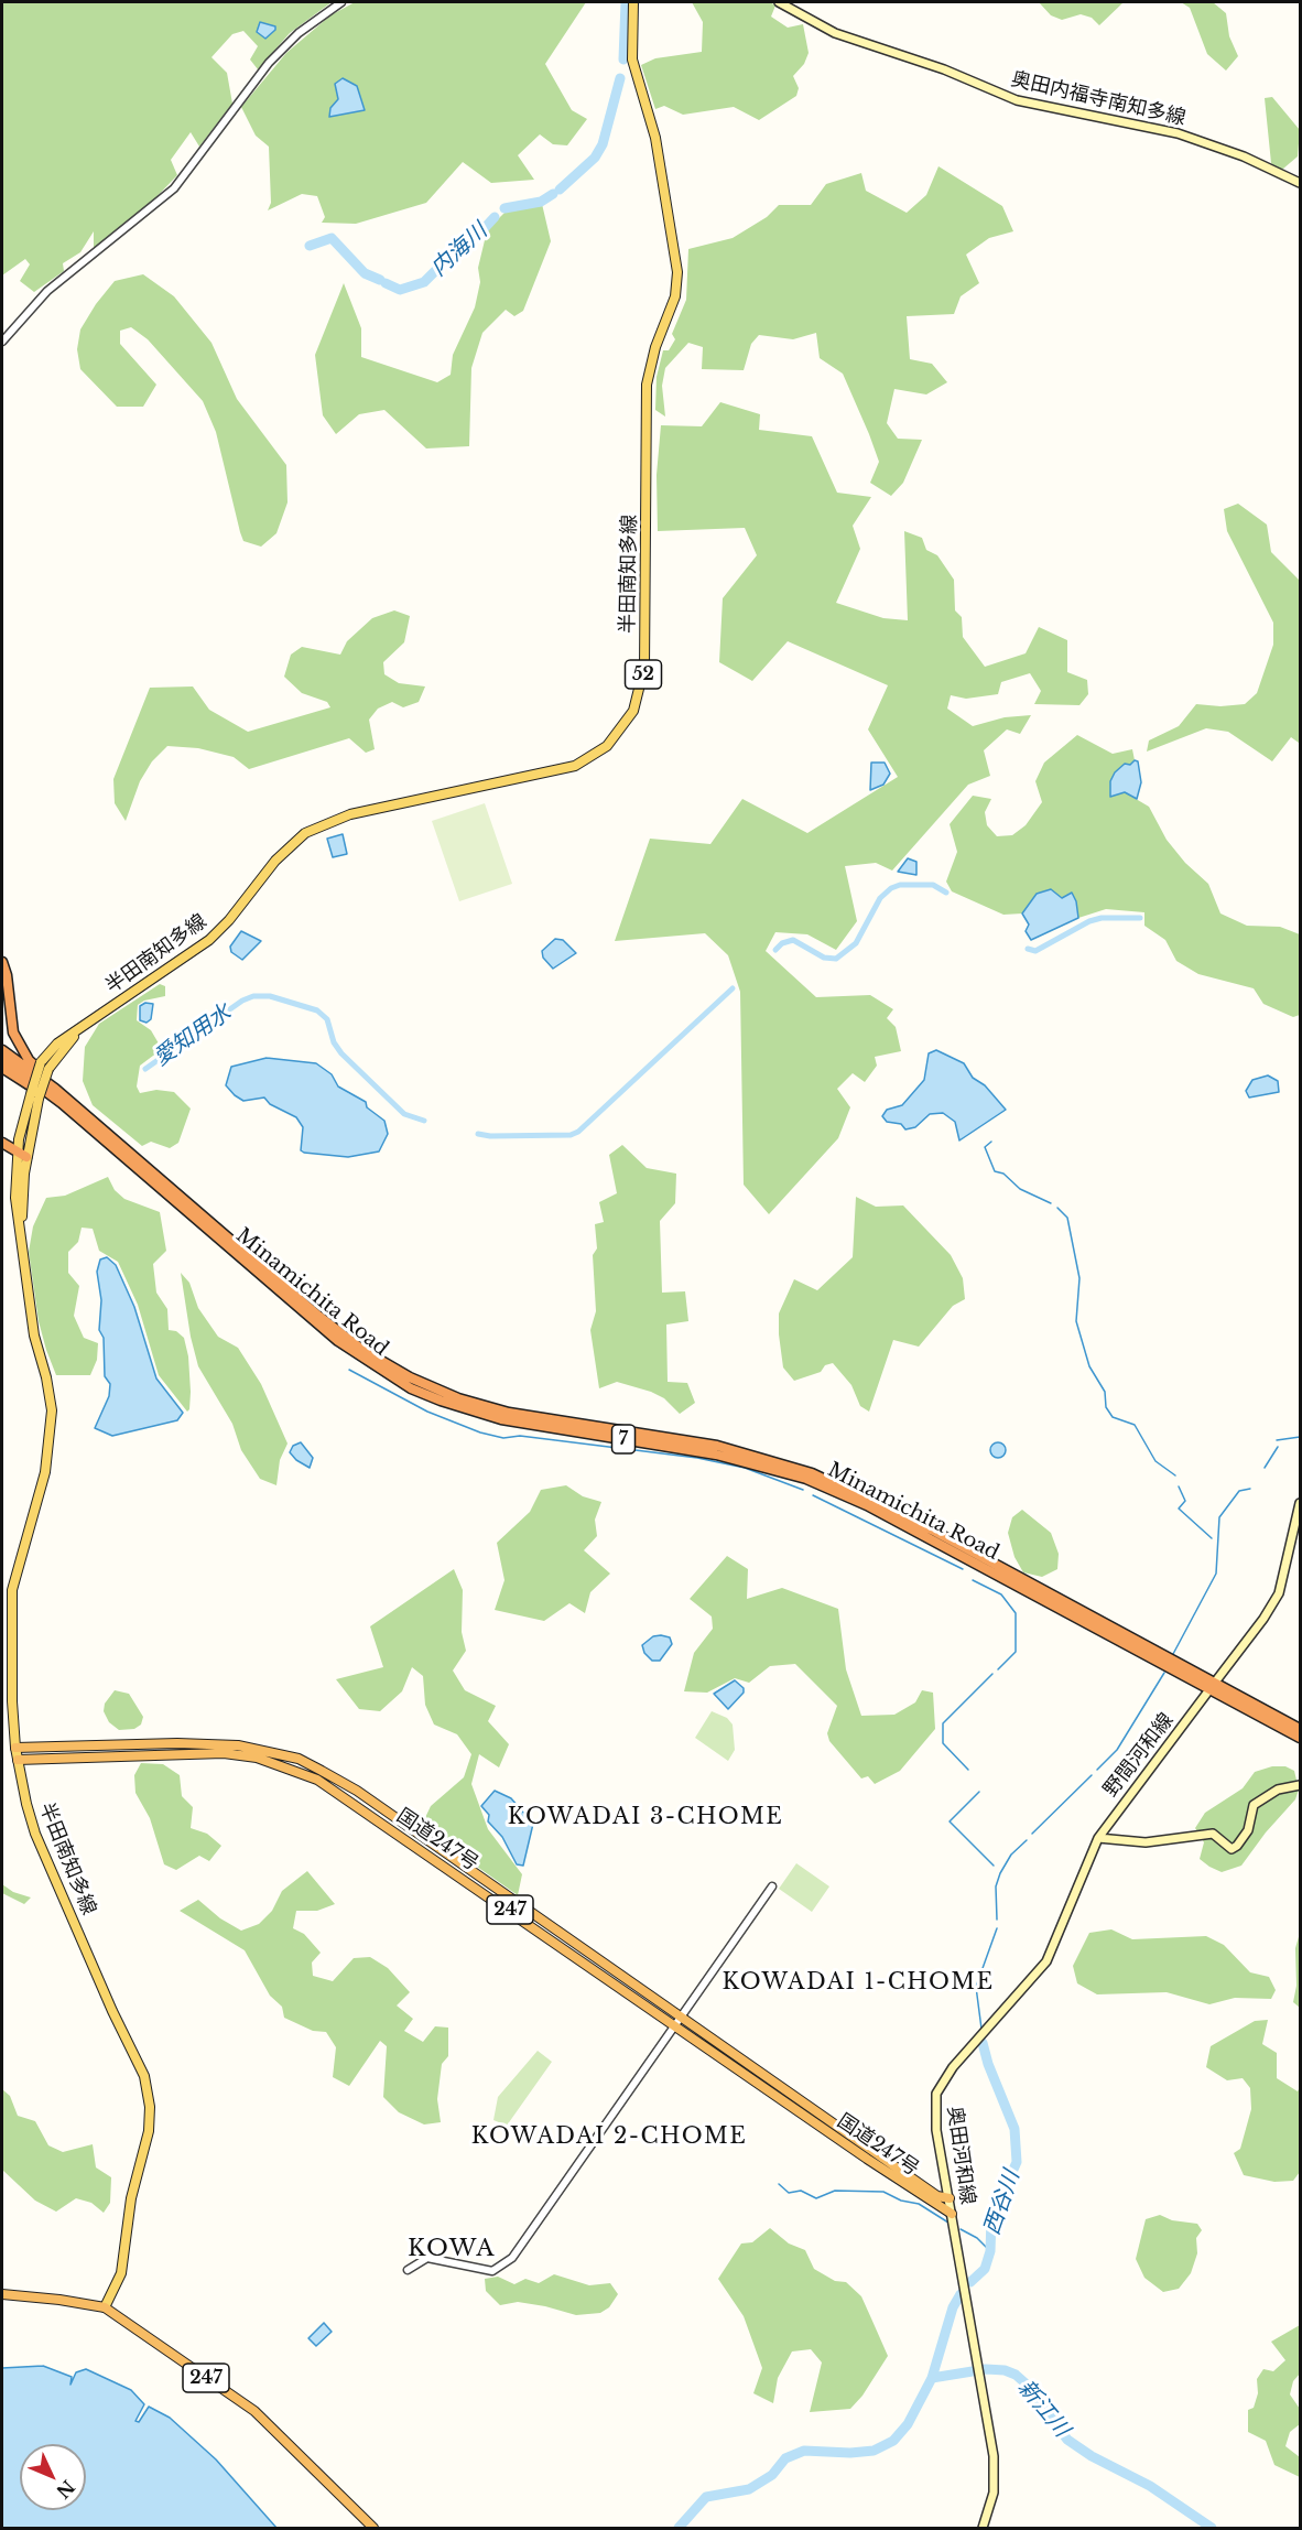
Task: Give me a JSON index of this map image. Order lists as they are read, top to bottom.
{
  "streets": {
    "highway": [
      "Minamichita Road",
      "7",
      "国道247号",
      "247"
    ],
    "main road": [
      "奥田内福寺南知多線",
      "半田南知多線",
      "52",
      "野間河和線",
      "奥田河和線"
    ]
  },
  "crossings": [
    ["半田南知多線", "国道247号"],
    ["半田南知多線", "247"],
    ["野間河和線", "奥田河和線"],
    ["国道247号", "奥田河和線"]
  ],
  "districts": [
    "KOWADAI 3-CHOME",
    "KOWADAI 1-CHOME",
    "KOWADAI 2-CHOME",
    "KOWA"
  ],
  "water": [
    "内海川",
    "愛知用水",
    "西谷川",
    "新江川"
  ],
  "north": "bottom right"
}
